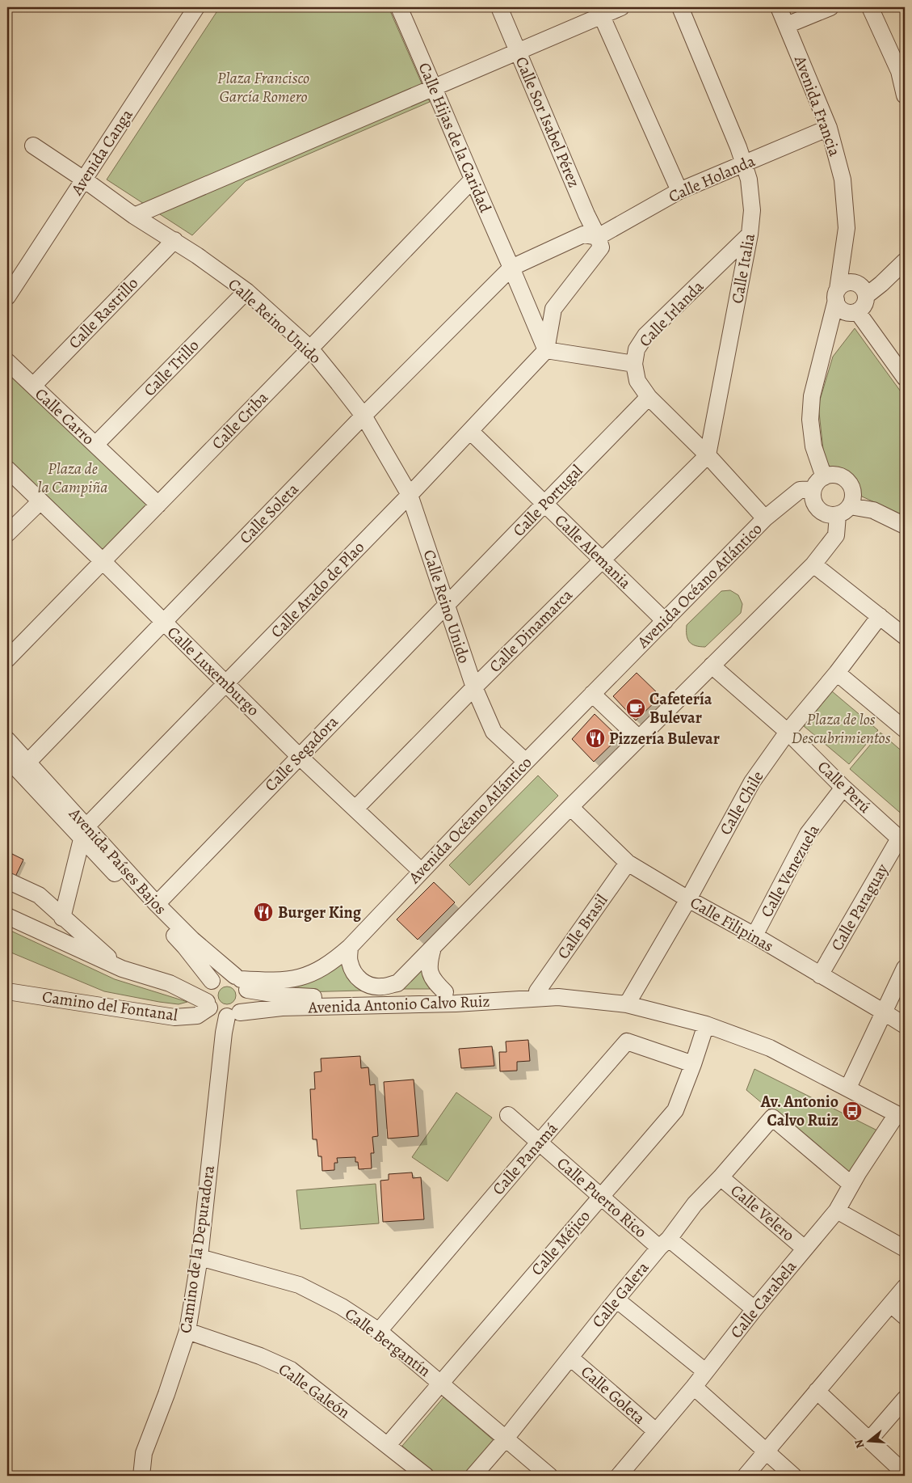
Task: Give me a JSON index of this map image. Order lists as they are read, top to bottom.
{
  "streets": {
    "street": [
      "Avenida Francia",
      "Calle Sor Isabel Pérez",
      "Calle Hijas de la Caridad",
      "Avenida Canga",
      "Calle Holanda",
      "Calle Italia",
      "Calle Rastrillo",
      "Calle Irlanda",
      "Calle Reino Unido",
      "Calle Trillo",
      "Calle Carro",
      "Calle Criba",
      "Calle Portugal",
      "Calle Soleta",
      "Calle Alemania",
      "Avenida Océano Atlántico",
      "Calle Arado de Plao",
      "Calle Dinamarca",
      "Calle Luxemburgo",
      "Calle Segadora",
      "Calle Perú",
      "Calle Chile",
      "Avenida Países Bajos",
      "Calle Venezuela",
      "Calle Paraguay",
      "Calle Filipinas",
      "Calle Brasil",
      "Avenida Antonio Calvo Ruiz",
      "Camino del Fontanal",
      "Calle Panamá",
      "Calle Puerto Rico",
      "Calle Velero",
      "Calle Méjico",
      "Camino de la Depuradora",
      "Calle Galera",
      "Calle Carabela",
      "Calle Bergantín",
      "Calle Galeón",
      "Calle Goleta"
    ]
  },
  "crossings": [
    ["Avenida Francia", "Calle Holanda"],
    ["Avenida Francia", "Avenida Océano Atlántico"],
    ["Calle Sor Isabel Pérez", "Calle Holanda"],
    ["Calle Hijas de la Caridad", "Calle Criba"],
    ["Calle Hijas de la Caridad", "Calle Soleta"],
    ["Calle Hijas de la Caridad", "Calle Arado de Plao"],
    ["Avenida Canga", "Calle Reino Unido"],
    ["Calle Holanda", "Calle Italia"],
    ["Calle Italia", "Calle Irlanda"],
    ["Calle Italia", "Calle Dinamarca"],
    ["Calle Rastrillo", "Calle Reino Unido"],
    ["Calle Rastrillo", "Calle Carro"],
    ["Calle Irlanda", "Calle Portugal"],
    ["Calle Irlanda", "Calle Dinamarca"],
    ["Calle Reino Unido", "Calle Trillo"],
    ["Calle Reino Unido", "Calle Criba"],
    ["Calle Reino Unido", "Calle Portugal"],
    ["Calle Reino Unido", "Calle Soleta"],
    ["Calle Reino Unido", "Avenida Océano Atlántico"],
    ["Calle Reino Unido", "Calle Arado de Plao"],
    ["Calle Reino Unido", "Calle Dinamarca"],
    ["Calle Reino Unido", "Calle Segadora"],
    ["Calle Trillo", "Calle Carro"],
    ["Calle Carro", "Calle Criba"],
    ["Calle Criba", "Calle Luxemburgo"],
    ["Calle Portugal", "Calle Alemania"],
    ["Calle Portugal", "Calle Segadora"],
    ["Calle Soleta", "Calle Luxemburgo"],
    ["Calle Soleta", "Avenida Países Bajos"],
    ["Calle Alemania", "Avenida Océano Atlántico"],
    ["Calle Alemania", "Calle Arado de Plao"],
    ["Calle Alemania", "Calle Dinamarca"],
    ["Avenida Océano Atlántico", "Calle Luxemburgo"],
    ["Avenida Océano Atlántico", "Avenida Países Bajos"],
    ["Avenida Océano Atlántico", "Avenida Antonio Calvo Ruiz"],
    ["Avenida Océano Atlántico", "Camino del Fontanal"],
    ["Avenida Océano Atlántico", "Camino de la Depuradora"],
    ["Calle Arado de Plao", "Calle Luxemburgo"],
    ["Calle Arado de Plao", "Avenida Países Bajos"],
    ["Calle Dinamarca", "Calle Luxemburgo"],
    ["Calle Luxemburgo", "Calle Segadora"],
    ["Calle Segadora", "Avenida Países Bajos"],
    ["Calle Perú", "Calle Chile"],
    ["Calle Perú", "Calle Venezuela"],
    ["Calle Perú", "Calle Paraguay"],
    ["Calle Chile", "Calle Filipinas"],
    ["Calle Chile", "Avenida Antonio Calvo Ruiz"],
    ["Avenida Países Bajos", "Avenida Antonio Calvo Ruiz"],
    ["Avenida Países Bajos", "Camino del Fontanal"],
    ["Avenida Países Bajos", "Camino de la Depuradora"],
    ["Calle Venezuela", "Calle Filipinas"],
    ["Calle Paraguay", "Calle Filipinas"],
    ["Calle Filipinas", "Calle Brasil"],
    ["Calle Brasil", "Avenida Antonio Calvo Ruiz"],
    ["Avenida Antonio Calvo Ruiz", "Camino del Fontanal"],
    ["Avenida Antonio Calvo Ruiz", "Calle Méjico"],
    ["Avenida Antonio Calvo Ruiz", "Camino de la Depuradora"],
    ["Avenida Antonio Calvo Ruiz", "Calle Carabela"],
    ["Camino del Fontanal", "Camino de la Depuradora"],
    ["Calle Panamá", "Calle Puerto Rico"],
    ["Calle Panamá", "Calle Méjico"],
    ["Calle Panamá", "Calle Bergantín"],
    ["Calle Puerto Rico", "Calle Méjico"],
    ["Calle Puerto Rico", "Calle Galera"],
    ["Calle Puerto Rico", "Calle Carabela"],
    ["Calle Velero", "Calle Galera"],
    ["Calle Velero", "Calle Carabela"],
    ["Calle Méjico", "Calle Bergantín"],
    ["Calle Méjico", "Calle Galeón"],
    ["Camino de la Depuradora", "Calle Bergantín"],
    ["Camino de la Depuradora", "Calle Galeón"],
    ["Calle Galera", "Calle Carabela"],
    ["Calle Galera", "Calle Bergantín"],
    ["Calle Galera", "Calle Goleta"],
    ["Calle Carabela", "Calle Goleta"]
  ],
  "parks": ["Plaza Francisco García Romero", "Plaza de la Campiña", "Plaza de los Descubrimientos"],
  "places": {
    "cafe": ["Cafetería Bulevar"],
    "restaurant": ["Pizzería Bulevar", "Burger King"],
    "bus stop": ["Av. Antonio Calvo Ruiz"]
  },
  "north": "left"
}
